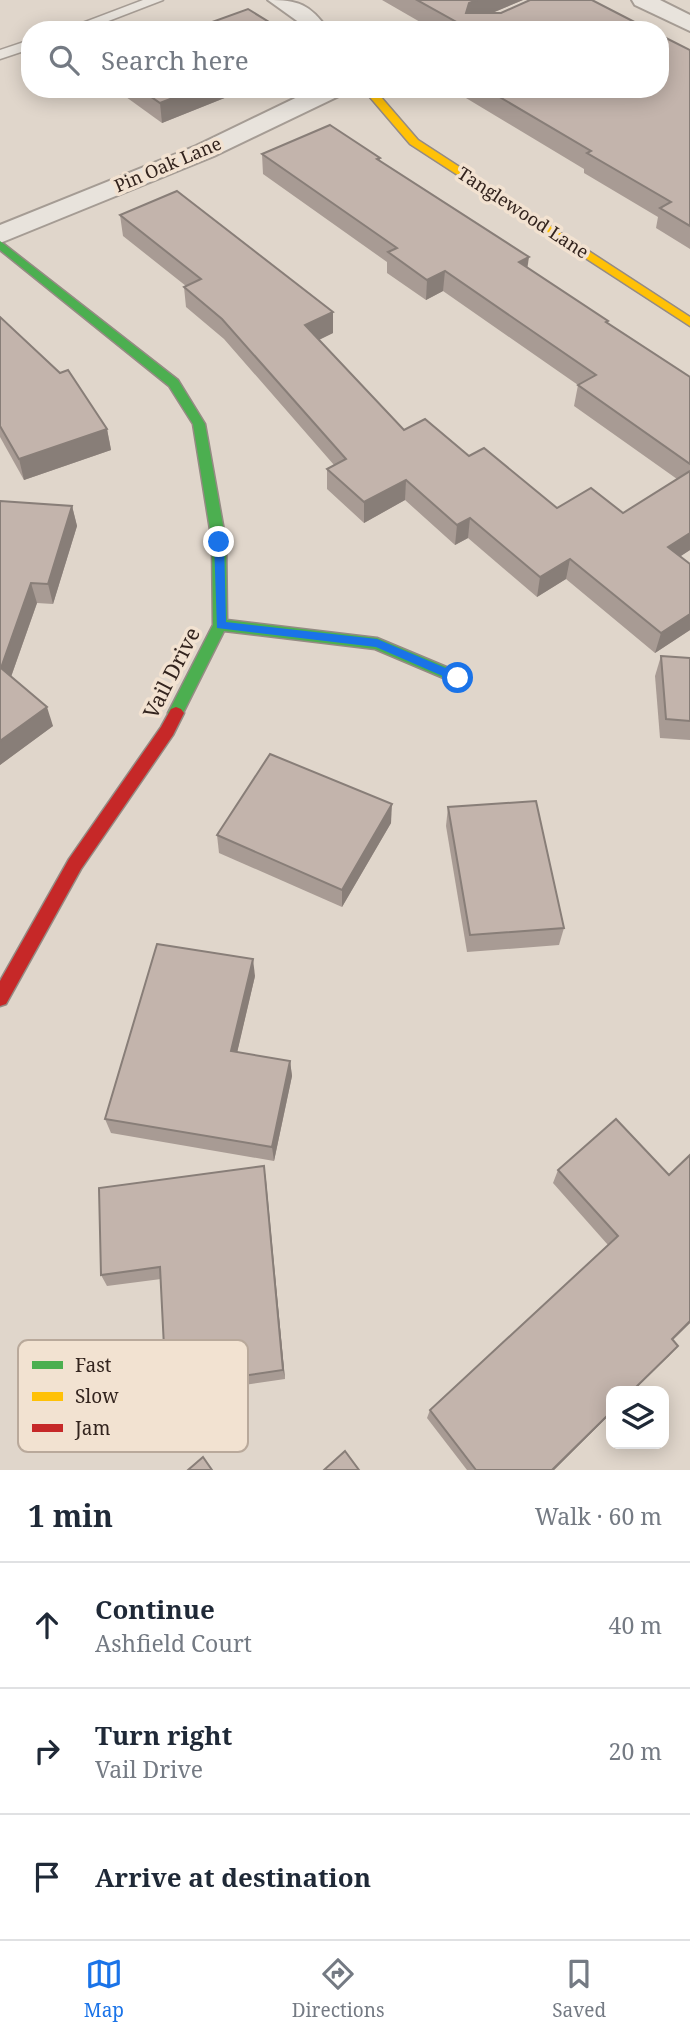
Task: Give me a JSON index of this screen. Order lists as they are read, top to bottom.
{
  "streets": {
    "street": ["Pin Oak Lane", "Tanglewood Lane", "Vail Drive"]
  },
  "legend": ["Fast", "Slow", "Jam"],
  "page": {
    "search": "Search here",
    "heading": ["1 min", "Walk · 60 m"],
    "list": [
      ["Continue", "Ashfield Court", "40 m"],
      ["Turn right", "Vail Drive", "20 m"],
      "Arrive at destination"
    ],
    "nav": ["Map", "Directions", "Saved"]
  }
}
